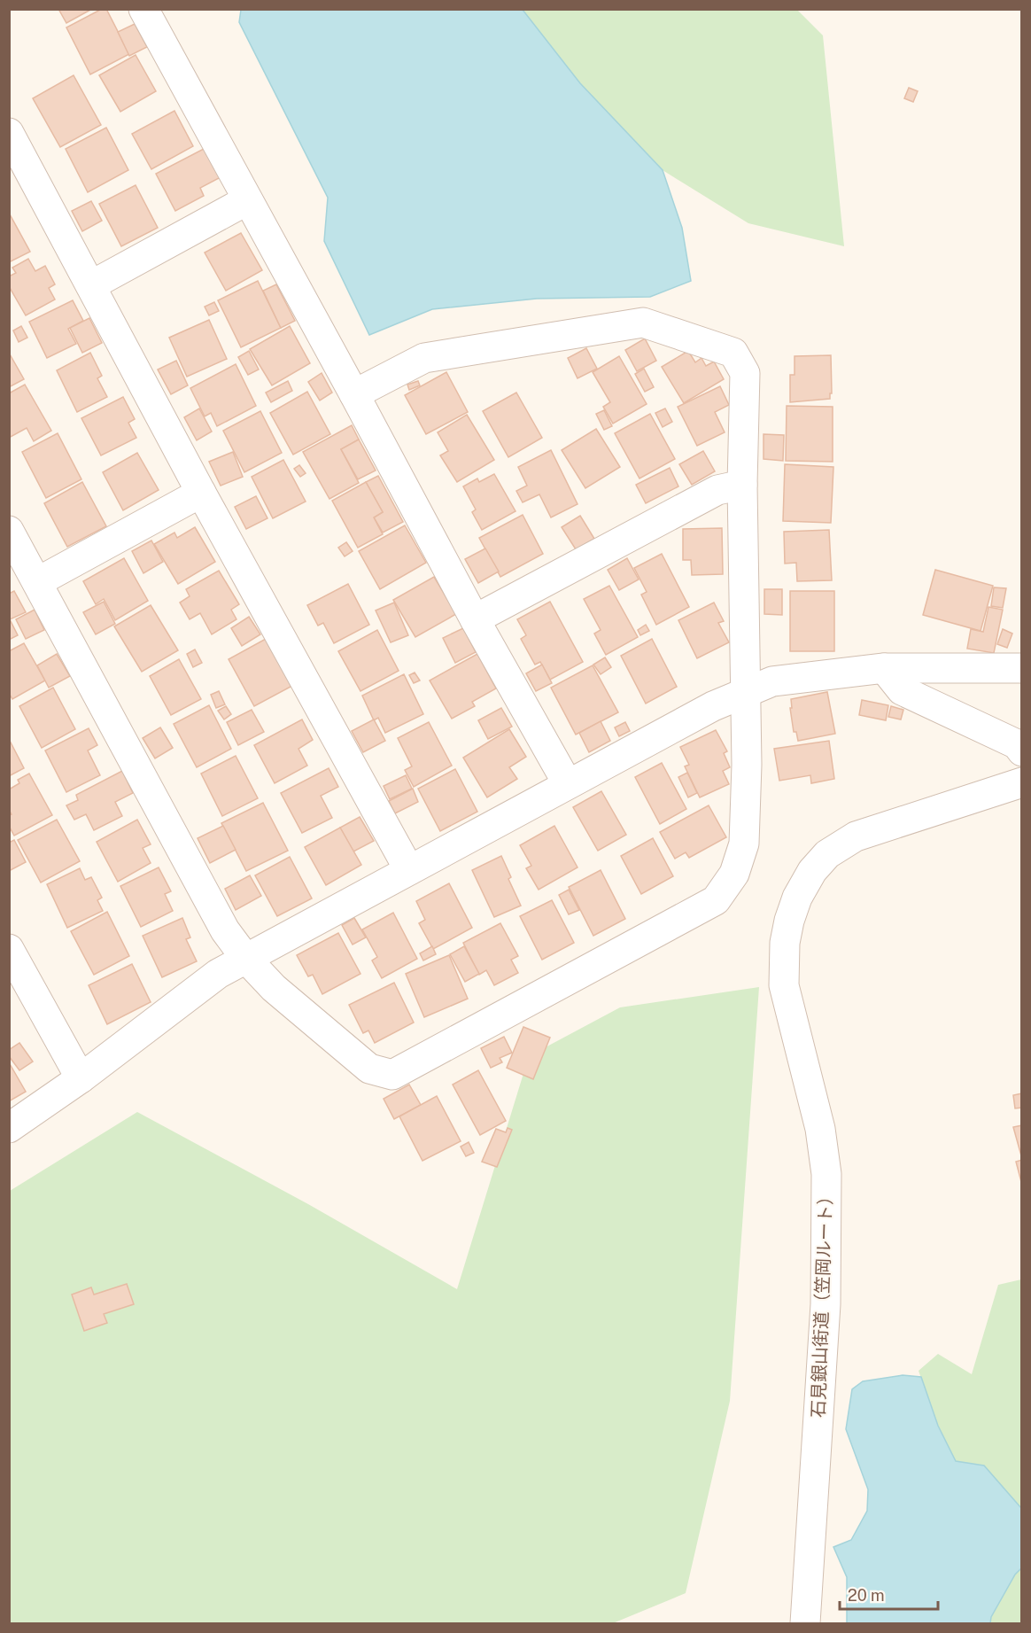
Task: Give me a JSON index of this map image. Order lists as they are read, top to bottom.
{
  "streets": {
    "street": ["石見銀山街道（笠岡ルート）"]
  },
  "scale_bar": "20 m"
}
